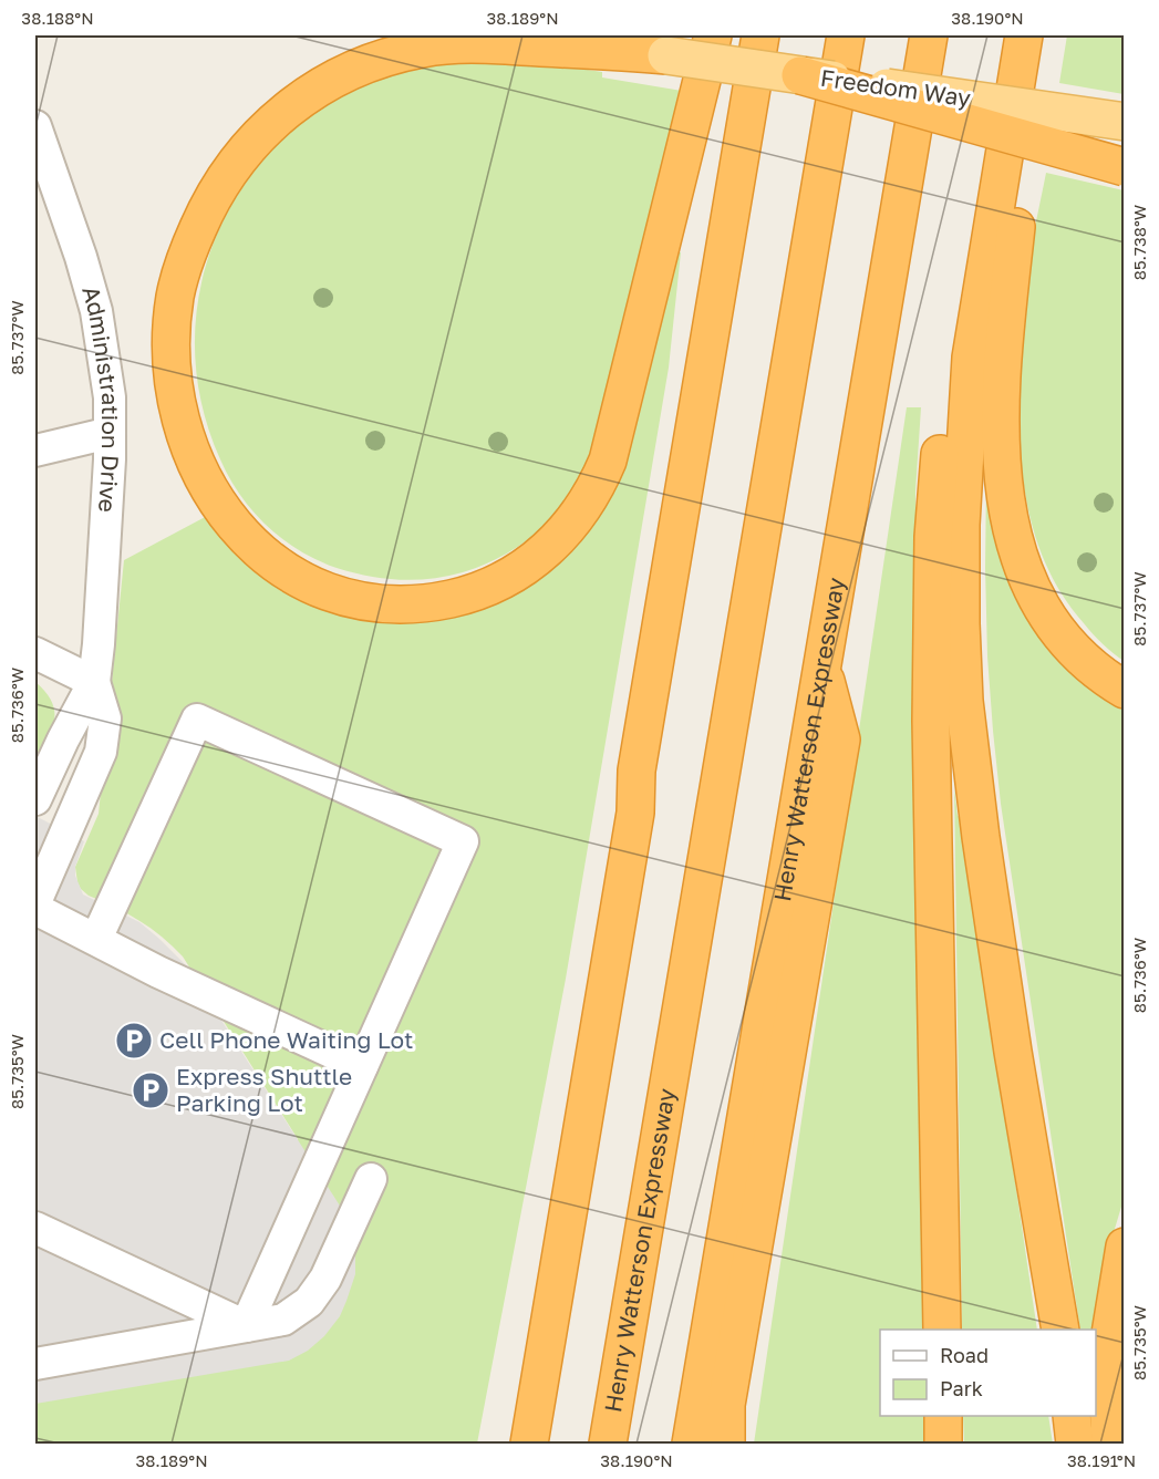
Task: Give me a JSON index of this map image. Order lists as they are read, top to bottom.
{
  "streets": {
    "highway": ["Henry Watterson Expressway"],
    "main road": ["Freedom Way"],
    "lane": ["Administration Drive"]
  },
  "places": {
    "parking": ["Cell Phone Waiting Lot", "Express Shuttle Parking Lot"]
  },
  "legend": ["Road", "Park"],
  "coordinates": [
    "38.188°N",
    "38.189°N",
    "38.190°N",
    "85.738°W",
    "85.737°W",
    "85.736°W",
    "85.735°W",
    "38.191°N"
  ]
}
